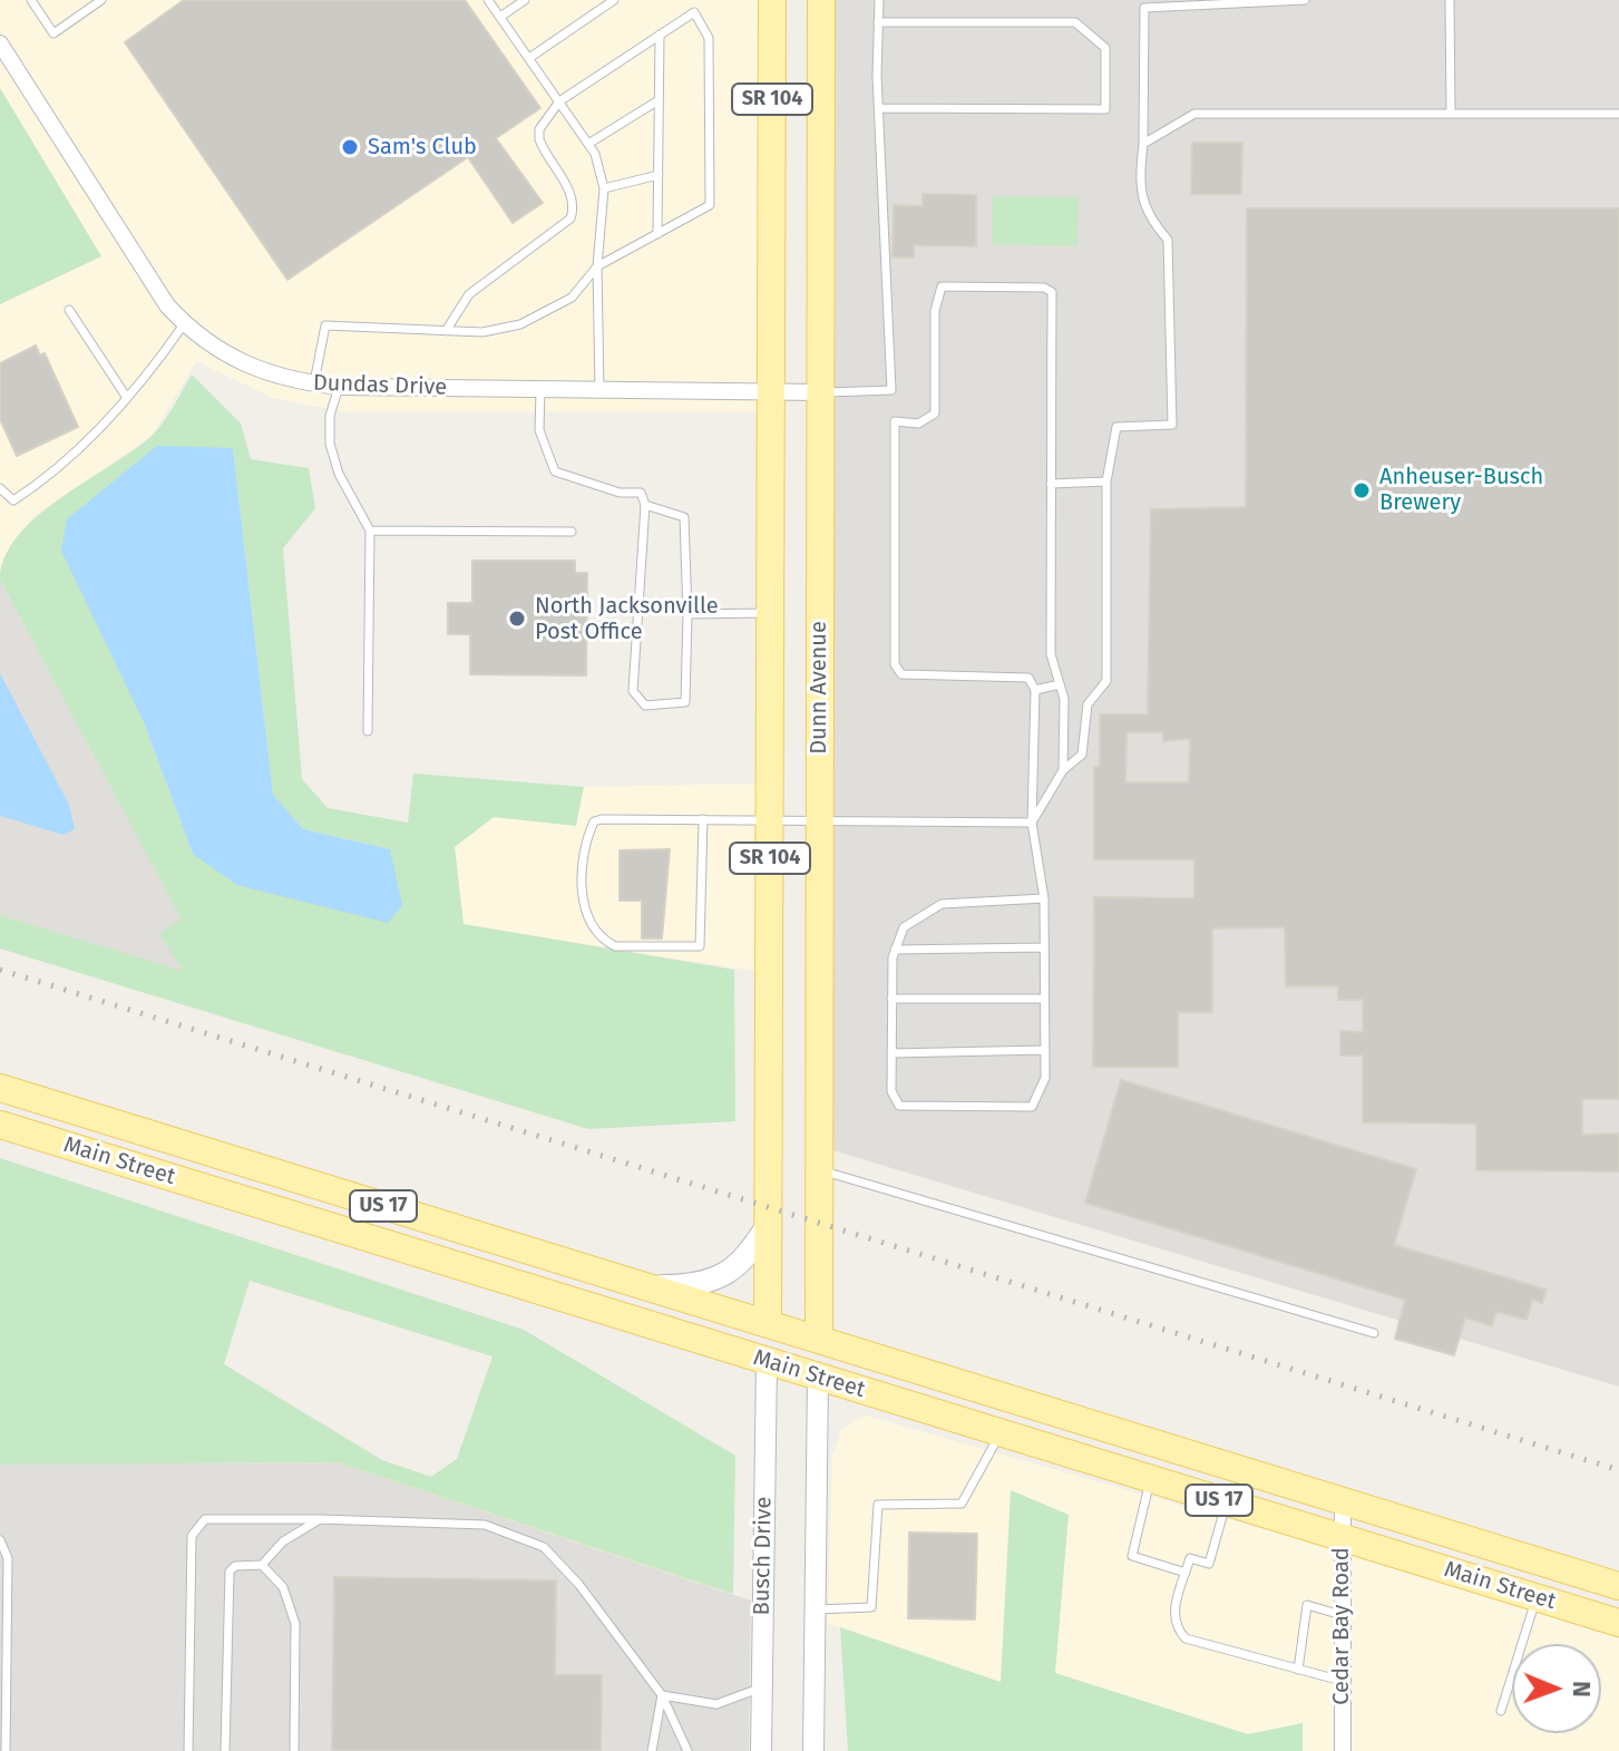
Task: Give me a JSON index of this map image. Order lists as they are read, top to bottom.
{
  "streets": {
    "main road": [
      "SR 104",
      "Dunn Avenue",
      "Main Street",
      "US 17"
    ],
    "street": ["Dundas Drive", "Busch Drive", "Cedar Bay Road"]
  },
  "crossings": [
    ["SR 104", "Dundas Drive"],
    ["SR 104", "Main Street"],
    ["SR 104", "Busch Drive"],
    ["Dundas Drive", "Dunn Avenue"],
    ["Dunn Avenue", "Main Street"],
    ["Main Street", "Busch Drive"],
    ["Main Street", "Cedar Bay Road"]
  ],
  "places": ["Sam's Club", "Anheuser-Busch Brewery", "North Jacksonville Post Office"],
  "north": "right"
}
